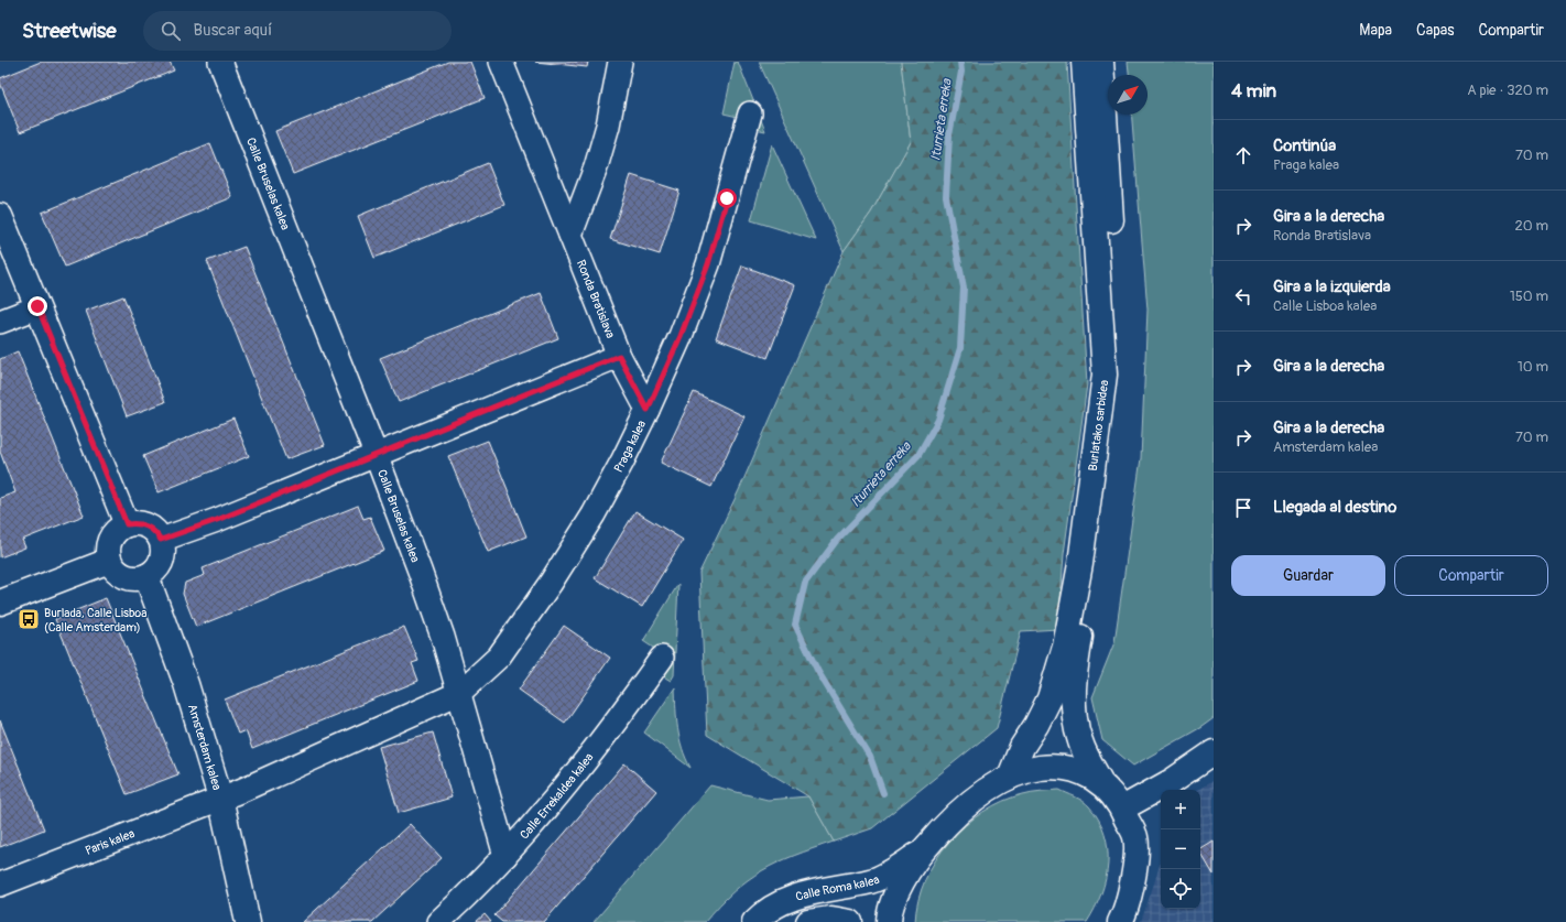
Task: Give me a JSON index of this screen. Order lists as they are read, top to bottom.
{
  "streets": {
    "main road": ["Burlatako sarbidea", "Amsterdam kalea", "Calle Roma kalea"],
    "street": [
      "Calle Bruselas kalea",
      "Ronda Bratislava",
      "Praga kalea",
      "Calle Errekaldea kalea",
      "Paris kalea"
    ]
  },
  "crossings": [
    ["Calle Bruselas kalea", "Praga kalea"],
    ["Calle Bruselas kalea", "Calle Errekaldea kalea"],
    ["Ronda Bratislava", "Praga kalea"],
    ["Praga kalea", "Amsterdam kalea"],
    ["Praga kalea", "Paris kalea"],
    ["Amsterdam kalea", "Paris kalea"]
  ],
  "water": ["Iturrieta erreka"],
  "places": {
    "bus stop": ["Burlada, Calle Lisboa (Calle Amsterdam)"]
  },
  "north": "top right",
  "page": {
    "header": "Streetwise",
    "search": "Buscar aquí",
    "nav": ["Mapa", "Capas", "Compartir"],
    "heading": ["4 min", "A pie · 320 m"],
    "list": [
      ["Continúa", "Praga kalea", "70 m"],
      ["Gira a la derecha", "Ronda Bratislava", "20 m"],
      ["Gira a la izquierda", "Calle Lisboa kalea", "150 m"],
      ["Gira a la derecha", "10 m"],
      ["Gira a la derecha", "Amsterdam kalea", "70 m"],
      "Llegada al destino"
    ],
    "buttons": ["Guardar", "Compartir"],
    "map_buttons": ["+", "−"]
  }
}
